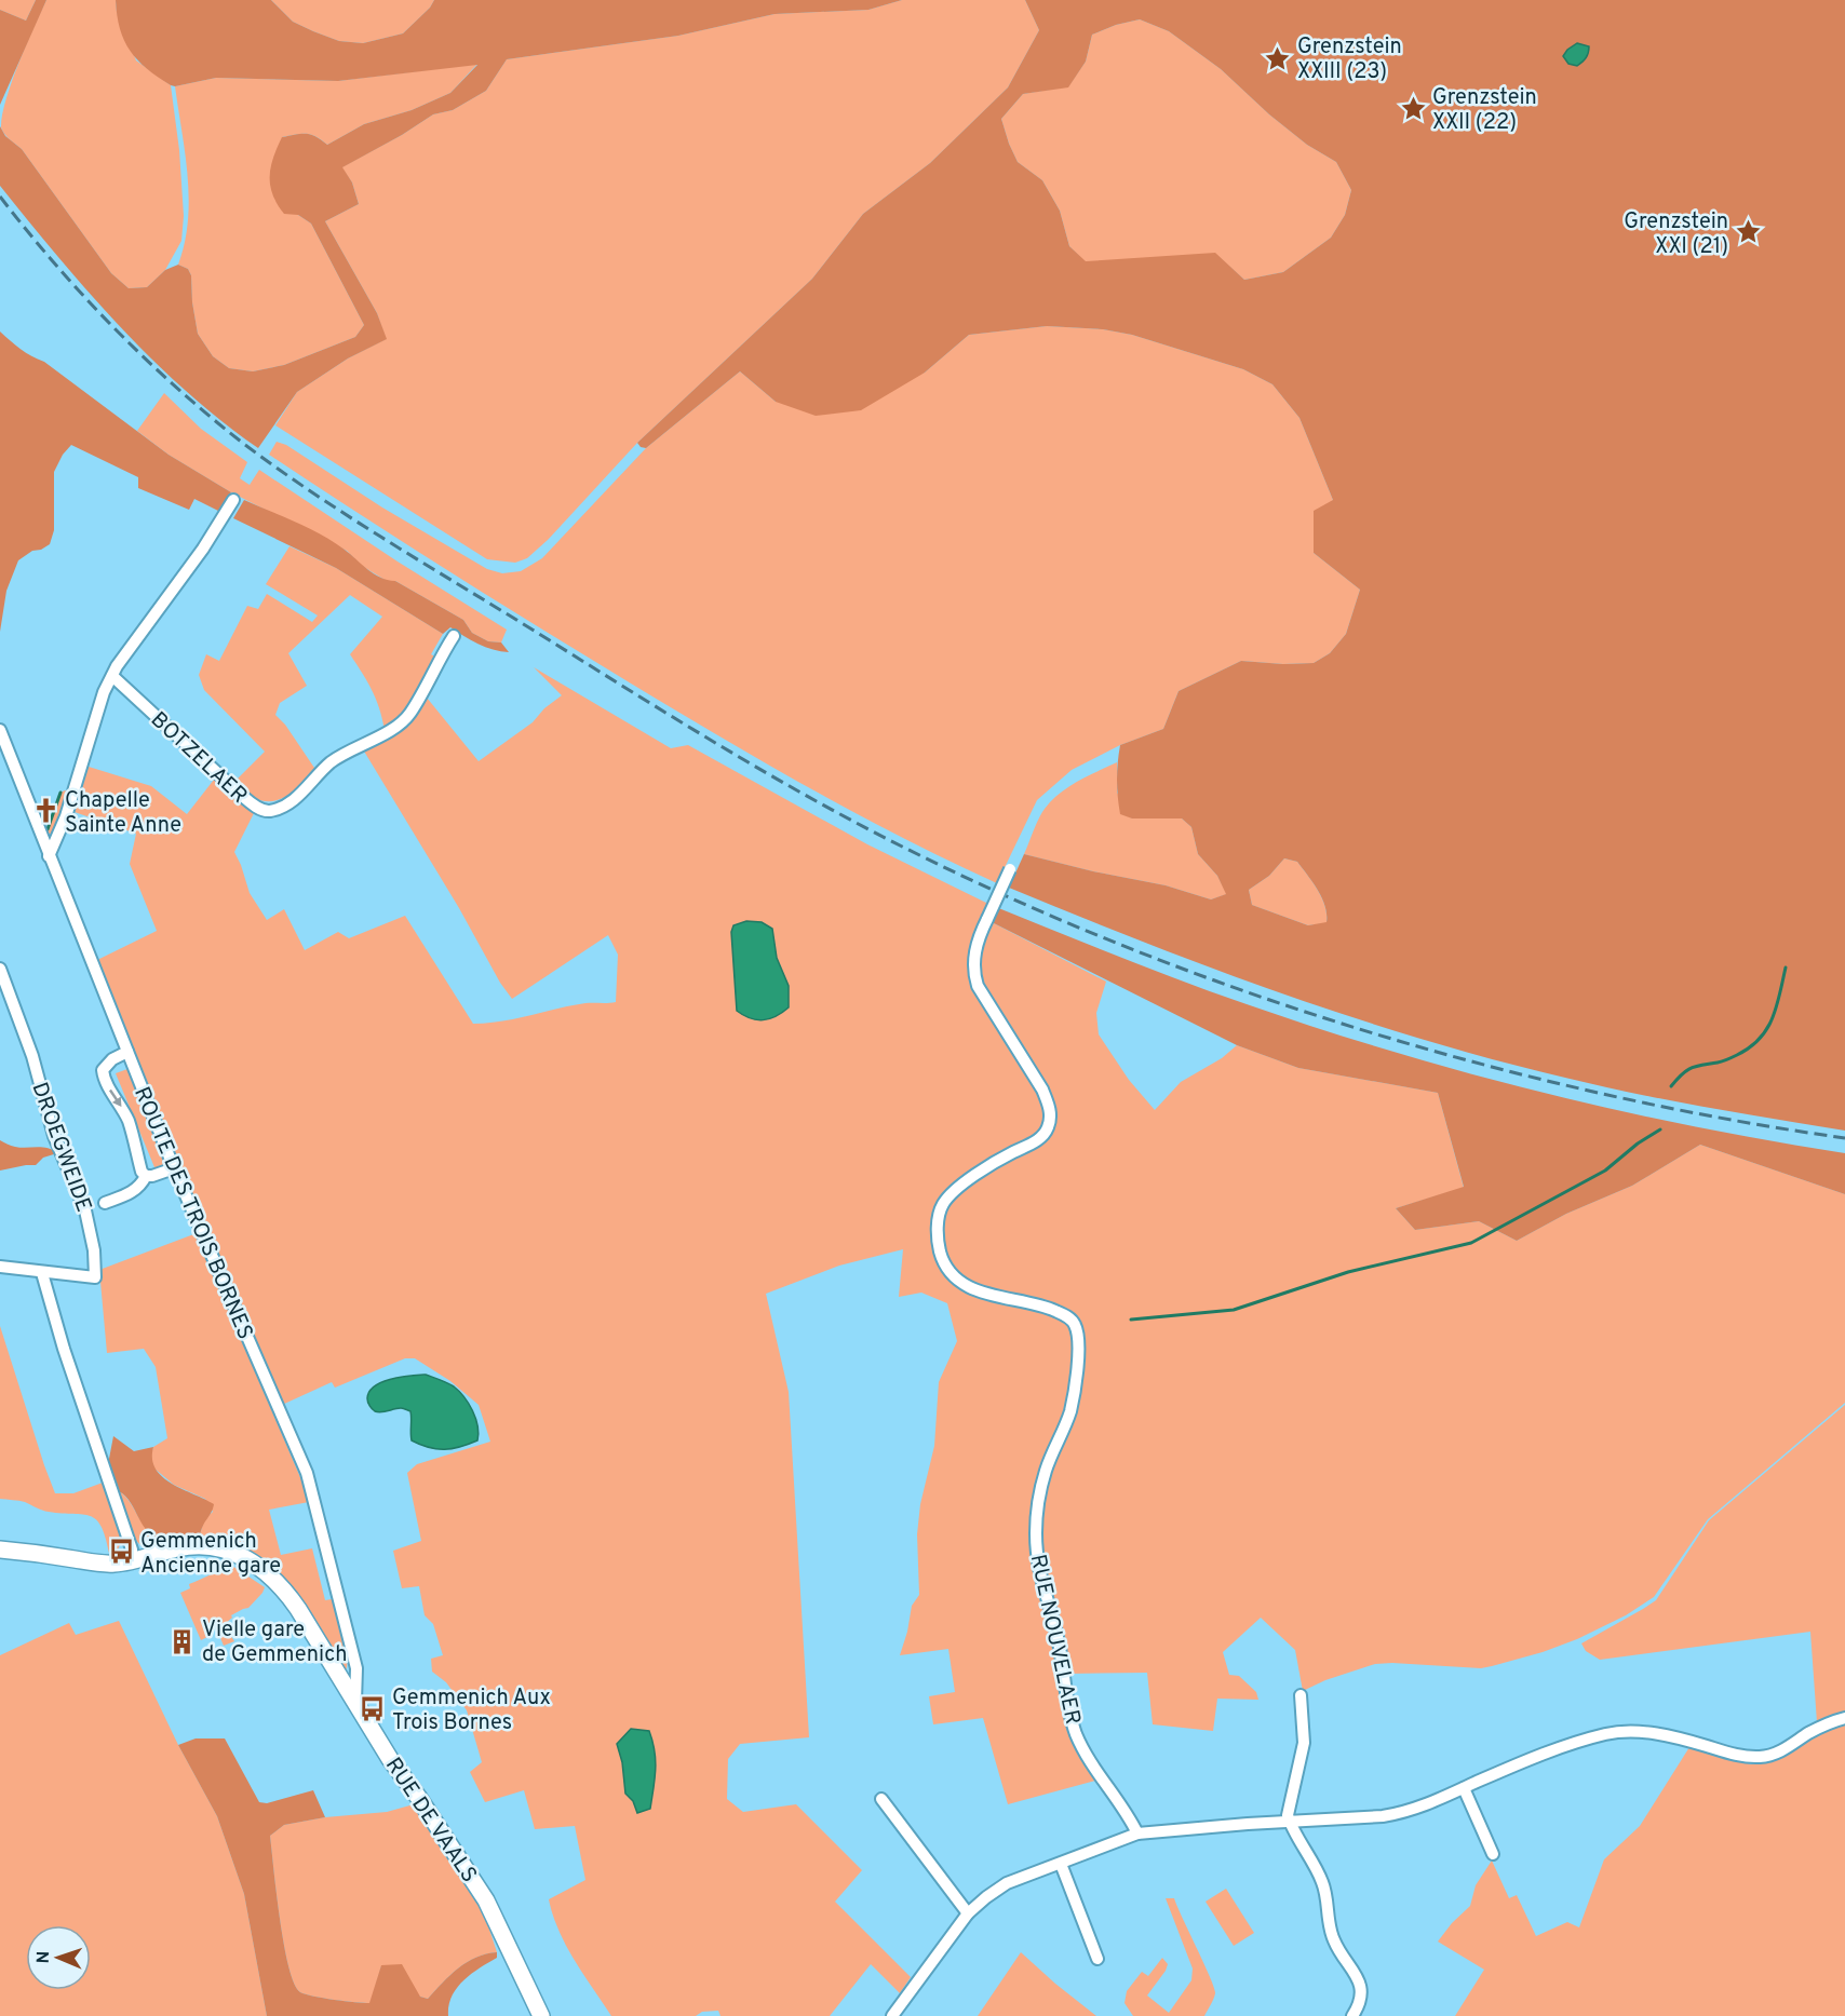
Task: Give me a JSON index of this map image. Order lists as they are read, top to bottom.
{
  "streets": {
    "main road": ["RUE DE VAALS"],
    "street": [
      "BOTZELAER",
      "DROEGWEIDE",
      "ROUTE DES TROIS BORNES",
      "RUE NOUVELAER"
    ]
  },
  "crossings": [
    ["ROUTE DES TROIS BORNES", "RUE DE VAALS"]
  ],
  "places": {
    "place": ["Grenzstein XXIII (23)", "Grenzstein XXII (22)", "Grenzstein XXI (21)"],
    "church": ["Chapelle Sainte Anne"],
    "bus stop": ["Gemmenich Ancienne gare", "Gemmenich Aux Trois Bornes"],
    "building": ["Vielle gare de Gemmenich"]
  },
  "north": "left"
}
